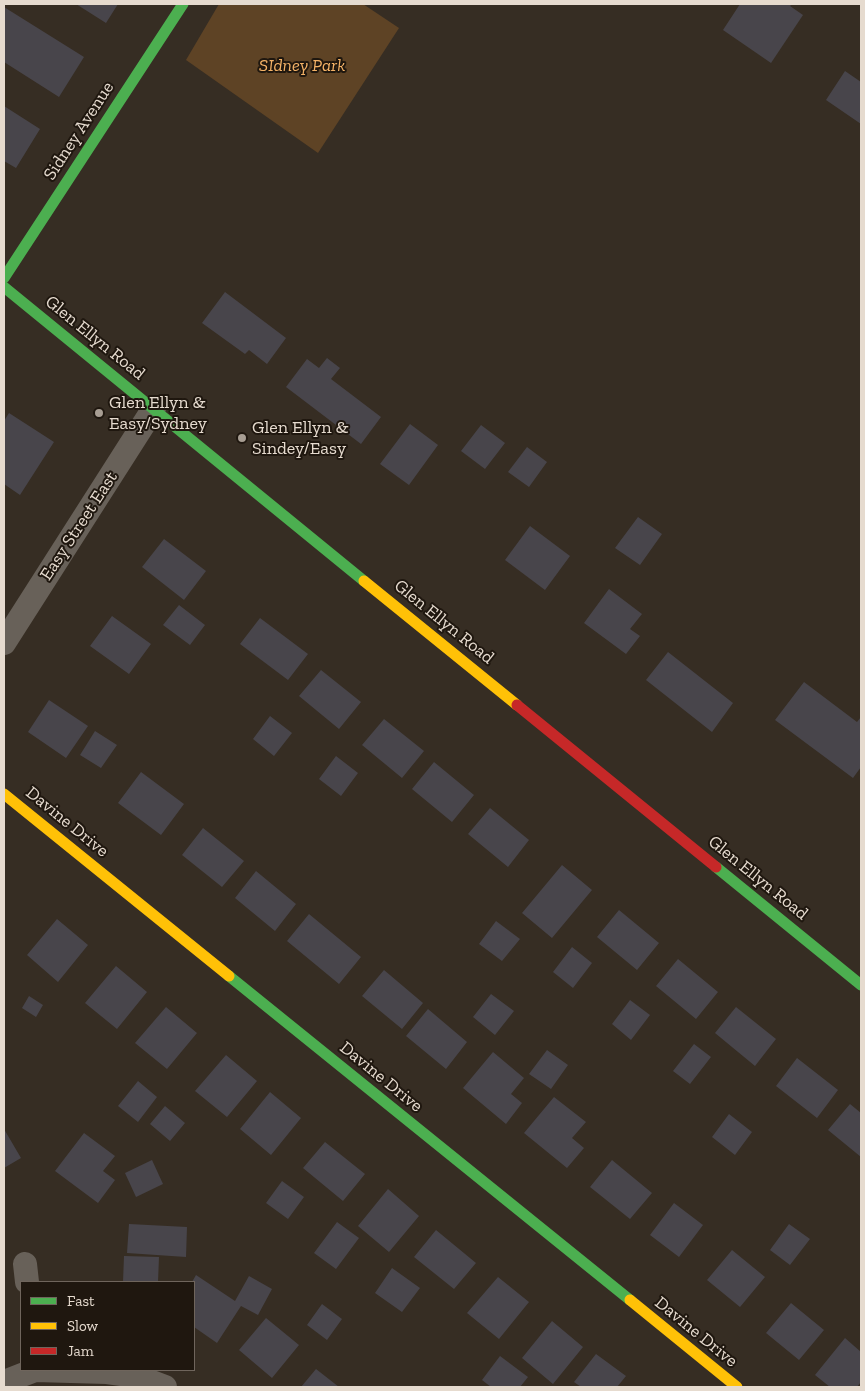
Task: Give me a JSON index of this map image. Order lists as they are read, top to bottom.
{
  "streets": {
    "street": [
      "Sidney Avenue",
      "Glen Ellyn Road",
      "Easy Street East",
      "Davine Drive"
    ]
  },
  "crossings": [
    ["Glen Ellyn Road", "Easy Street East"]
  ],
  "parks": ["SIdney Park"],
  "places": ["Glen Ellyn & Easy/Sydney", "Glen Ellyn & Sindey/Easy"],
  "legend": ["Fast", "Slow", "Jam"]
}
